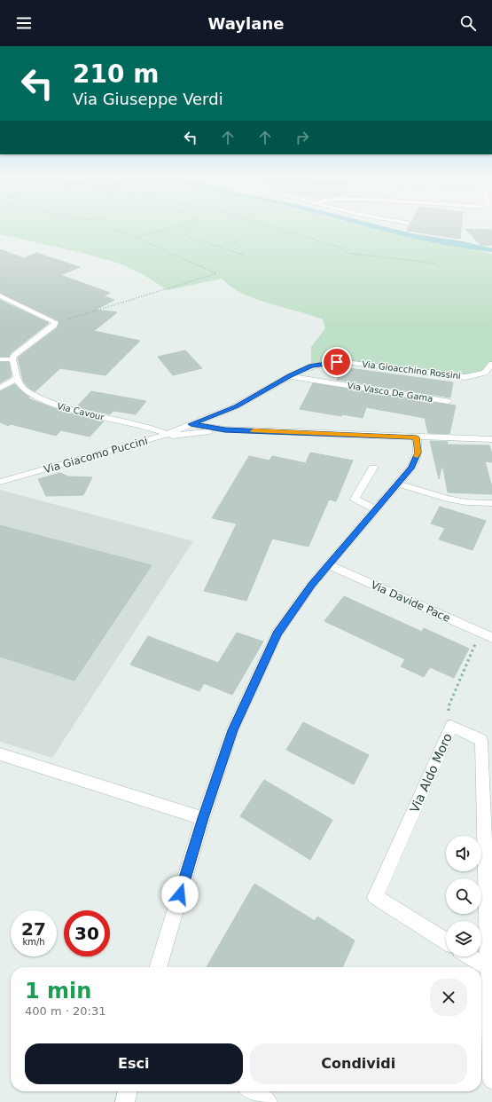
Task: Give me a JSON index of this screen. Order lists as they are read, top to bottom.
{
  "streets": {
    "street": [
      "Via Gioacchino Rossini",
      "Via Vasco De Gama",
      "Via Cavour",
      "Via Giacomo Puccini",
      "Via Davide Pace",
      "Via Aldo Moro"
    ]
  },
  "crossings": [
    ["Via Gioacchino Rossini", "Via Vasco De Gama"],
    ["Via Gioacchino Rossini", "Via Giacomo Puccini"],
    ["Via Cavour", "Via Giacomo Puccini"]
  ],
  "page": {
    "header": "Waylane",
    "turn": ["210 m", "Via Giuseppe Verdi"],
    "speed": "27 km/h",
    "limit": "30",
    "heading": ["1 min", "400 m · 20:31"],
    "buttons": ["Esci", "Condividi"]
  }
}
